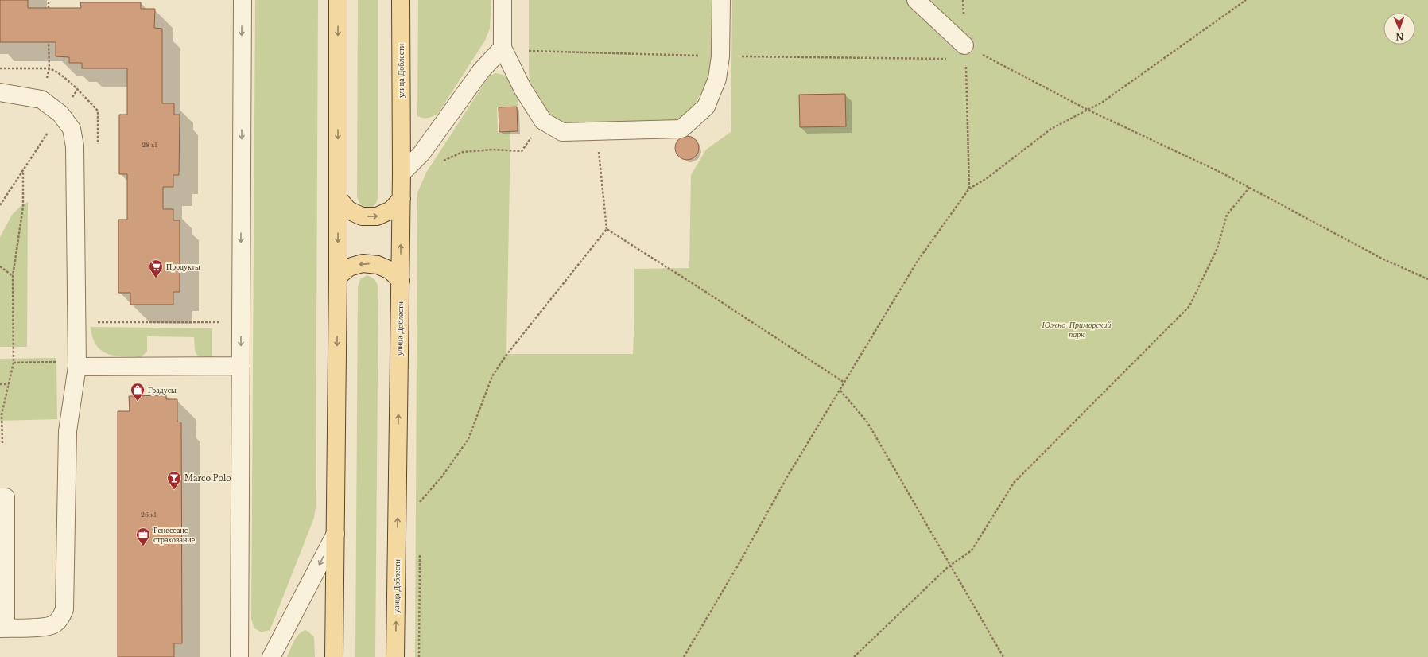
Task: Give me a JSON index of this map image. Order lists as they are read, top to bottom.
{
  "streets": {
    "main road": ["улица Доблести"]
  },
  "parks": ["Южно-Приморский парк"],
  "places": {
    "supermarket": ["Продукты"],
    "shop": ["Градусы"],
    "bar": ["Marco Polo"],
    "office": ["Ренессанс страхование"]
  },
  "house_numbers": ["28 к1", "26 к1"],
  "north": "bottom"
}
